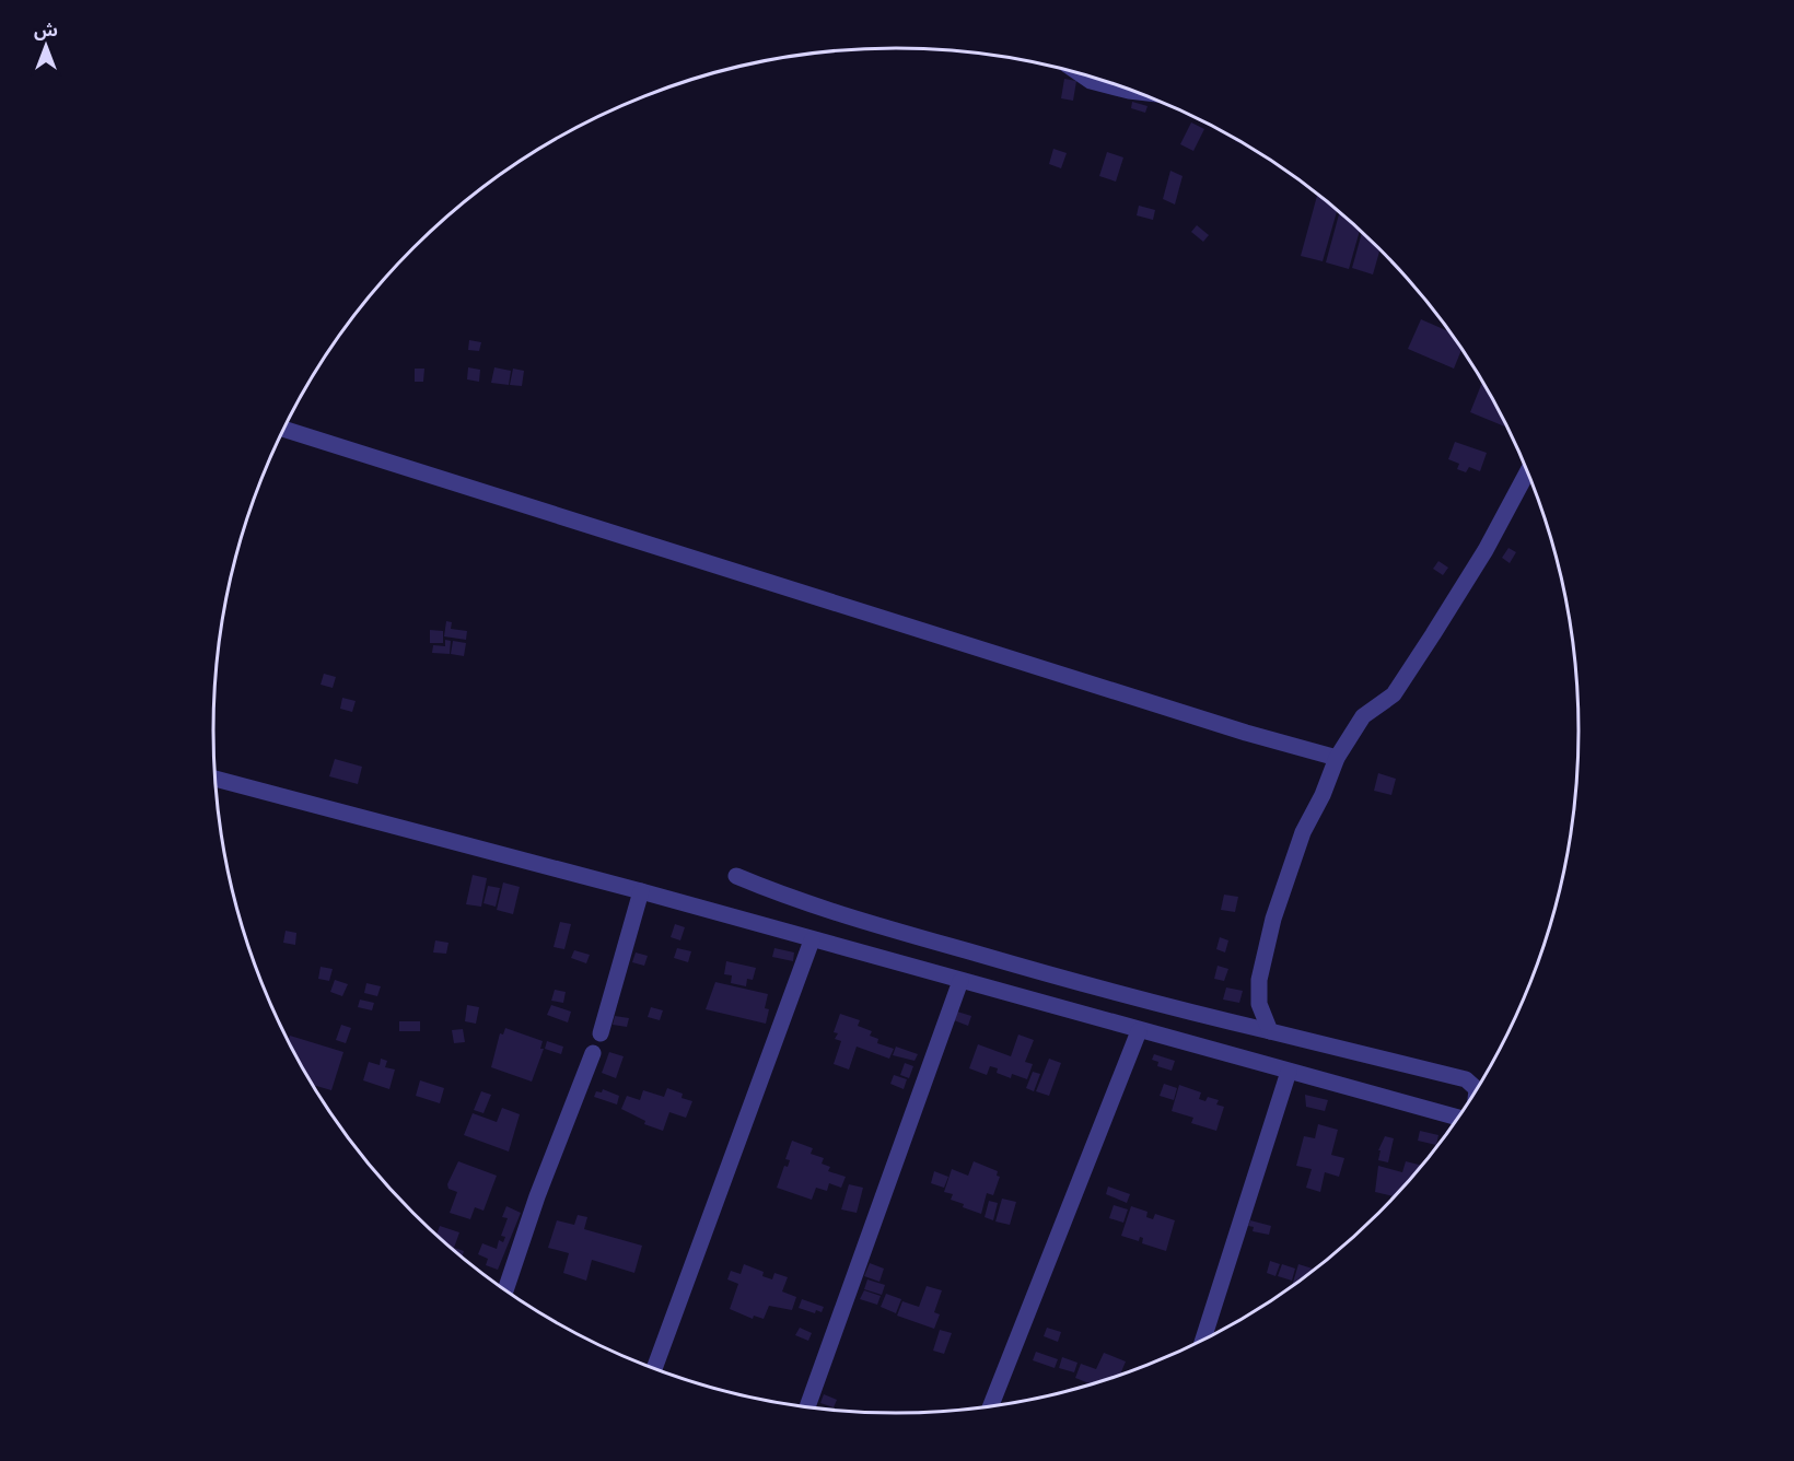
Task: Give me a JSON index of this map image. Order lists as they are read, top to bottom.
{
  "north": "top"
}
